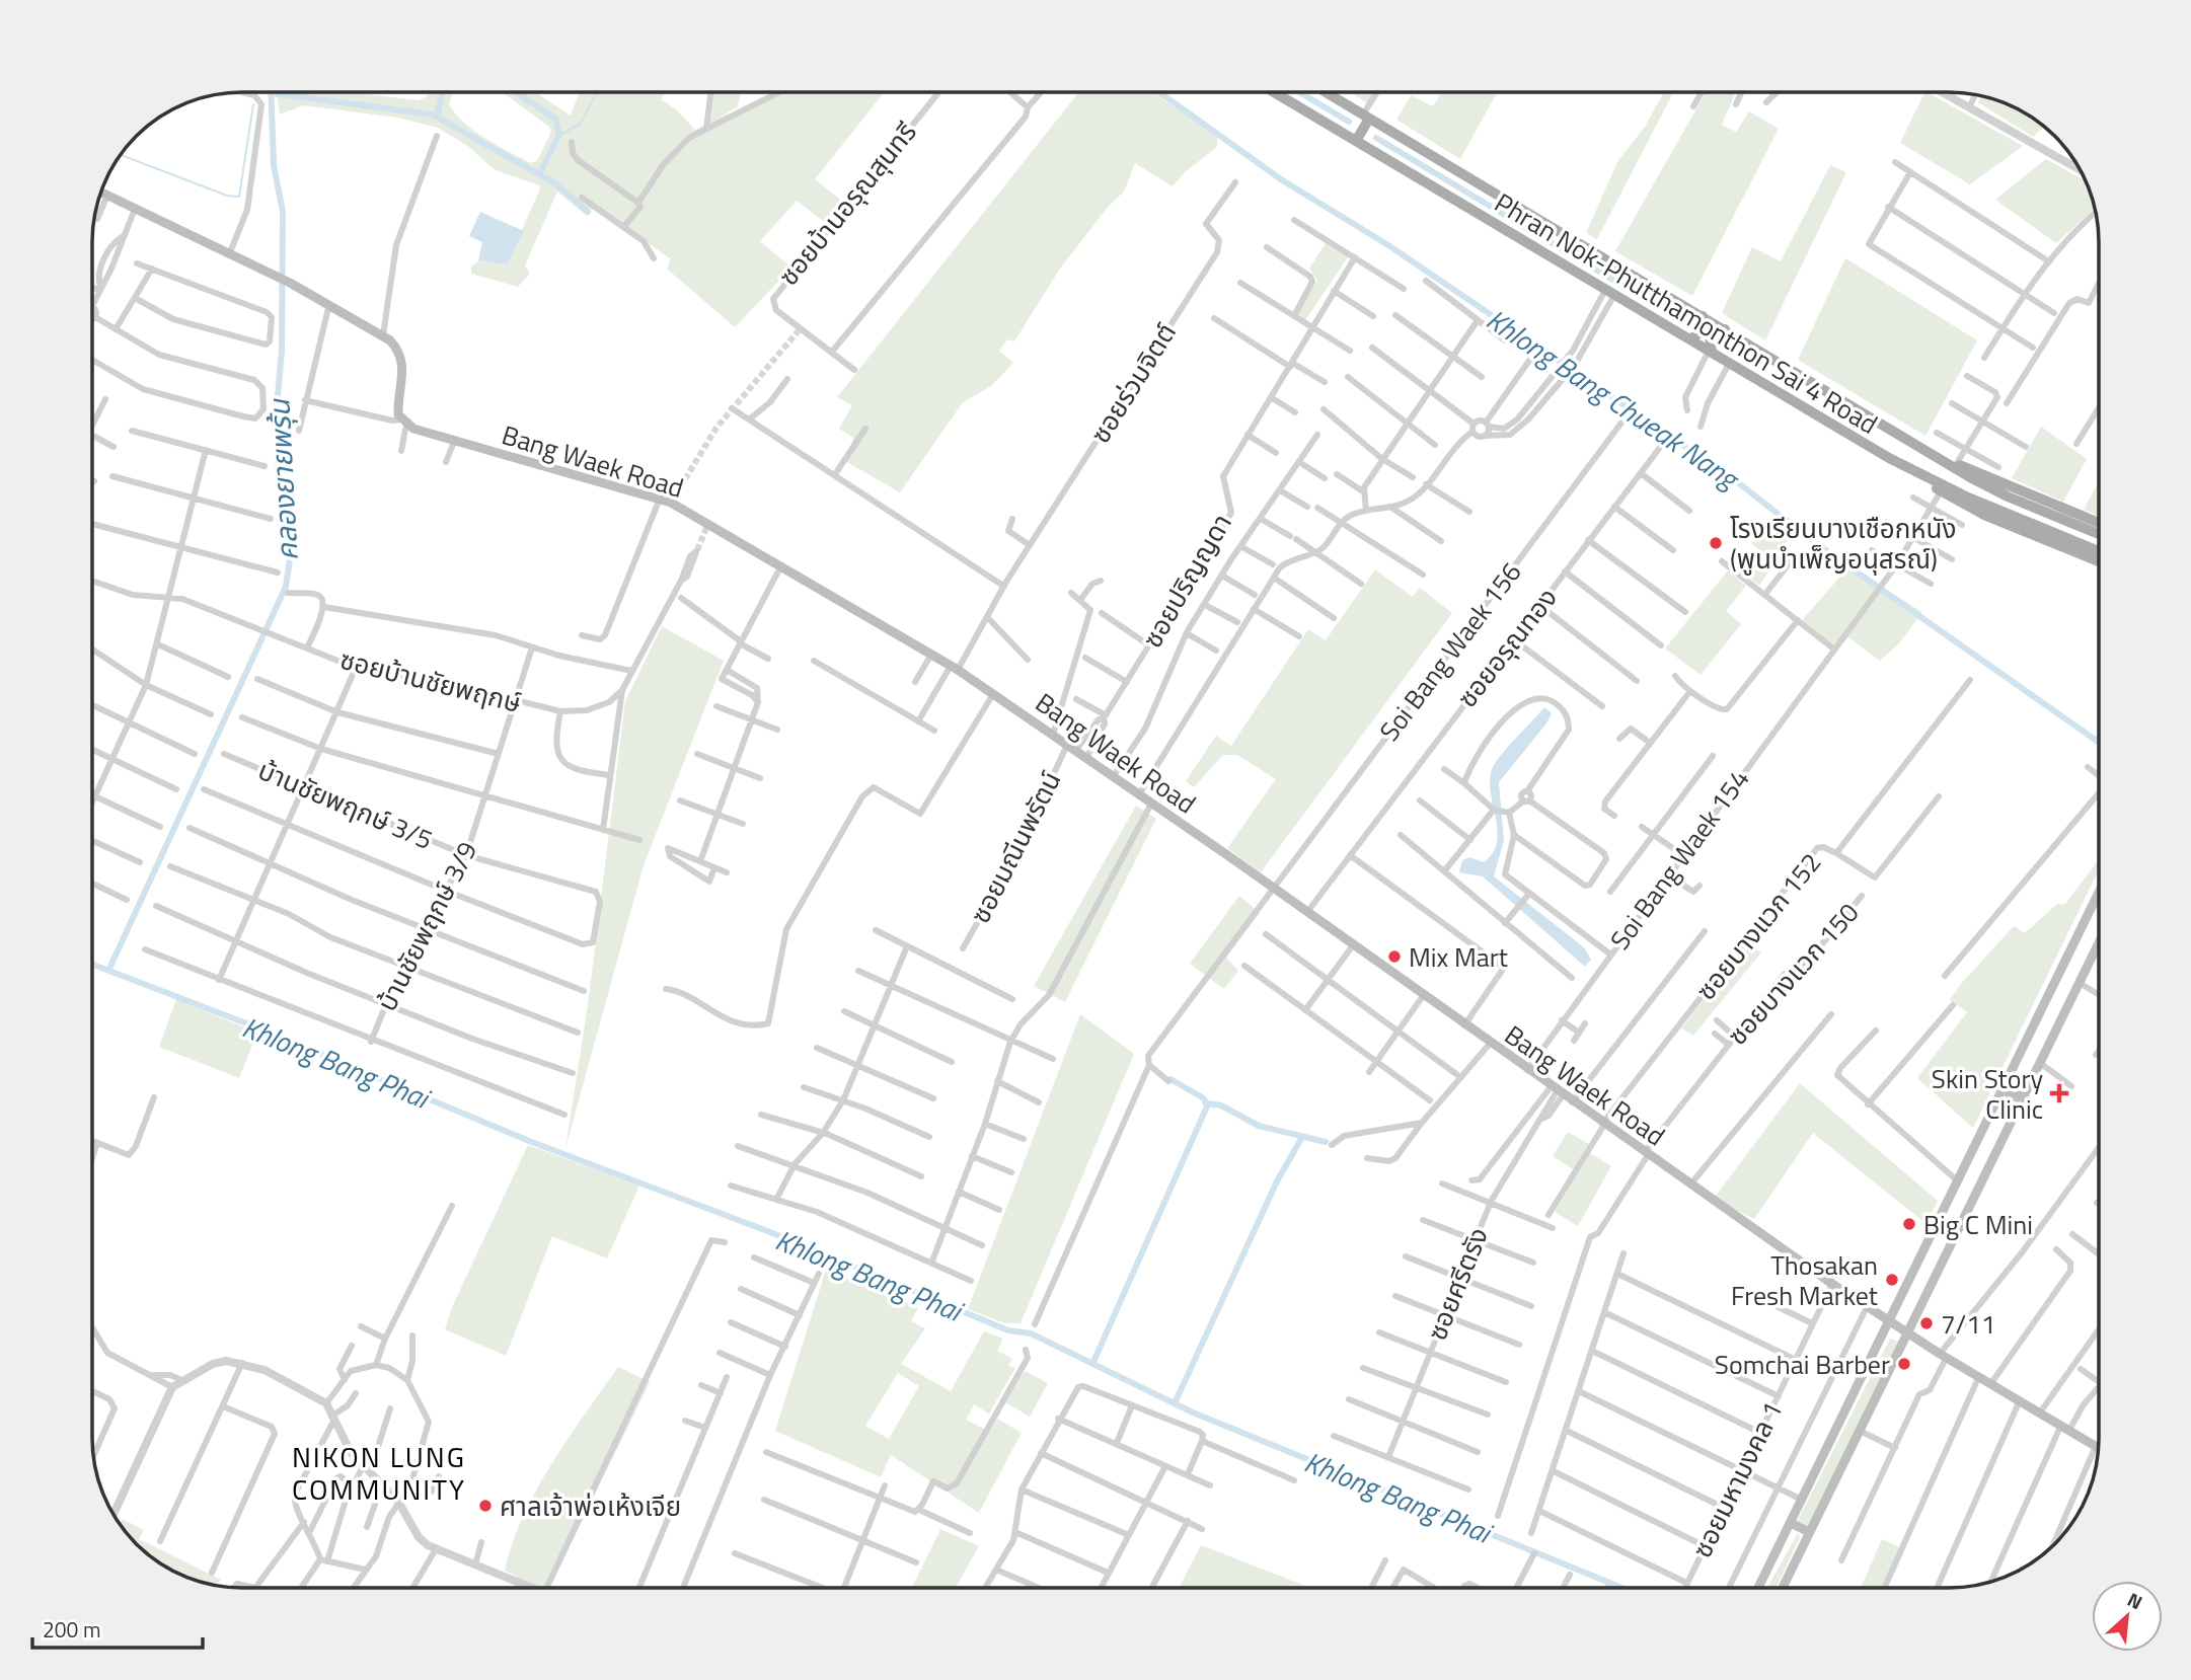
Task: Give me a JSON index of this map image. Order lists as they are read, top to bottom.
{
  "streets": {
    "main road": ["Phran Nok-Phutthamonthon Sai 4 Road", "Bang Waek Road"],
    "street": [
      "ซอยบ้านอรุณสุนทรี",
      "ซอยร่วมจิตต์",
      "ซอยปริญญดา",
      "ซอยอรุณทอง",
      "Soi Bang Waek 156",
      "ซอยบ้านชัยพฤกษ์",
      "บ้านชัยพฤกษ์ 3/5",
      "ซอยมณีนพรัตน์",
      "Soi Bang Waek 154",
      "บ้านชัยพฤกษ์ 3/9",
      "ซอยบางแวก 152",
      "ซอยบางแวก 150",
      "ซอยศรีตรัง",
      "ซอยมหามงคล 1"
    ]
  },
  "crossings": [
    ["ซอยร่วมจิตต์", "Bang Waek Road"],
    ["Bang Waek Road", "ซอยปริญญดา"],
    ["Bang Waek Road", "ซอยอรุณทอง"],
    ["Bang Waek Road", "Soi Bang Waek 156"],
    ["Bang Waek Road", "ซอยมณีนพรัตน์"],
    ["Bang Waek Road", "Soi Bang Waek 154"],
    ["Bang Waek Road", "ซอยบางแวก 152"],
    ["Bang Waek Road", "ซอยบางแวก 150"],
    ["Bang Waek Road", "ซอยศรีตรัง"],
    ["Bang Waek Road", "ซอยมหามงคล 1"],
    ["ซอยปริญญดา", "ซอยมณีนพรัตน์"],
    ["ซอยบ้านชัยพฤกษ์", "บ้านชัยพฤกษ์ 3/9"],
    ["บ้านชัยพฤกษ์ 3/5", "บ้านชัยพฤกษ์ 3/9"]
  ],
  "districts": ["NIKON LUNG COMMUNITY"],
  "water": ["Khlong Bang Chueak Nang", "คลองยายพรุ้น", "Khlong Bang Phai"],
  "places": {
    "other": [
      "โรงเรียนบางเชือกหนัง (พูนบำเพ็ญอนุสรณ์)",
      "Mix Mart",
      "Big C Mini",
      "Thosakan Fresh Market",
      "7/11",
      "Somchai Barber",
      "ศาลเจ้าพ่อเห้งเจีย"
    ],
    "health": ["Skin Story Clinic"]
  },
  "scale_bar": "200 m",
  "north": "top right"
}
